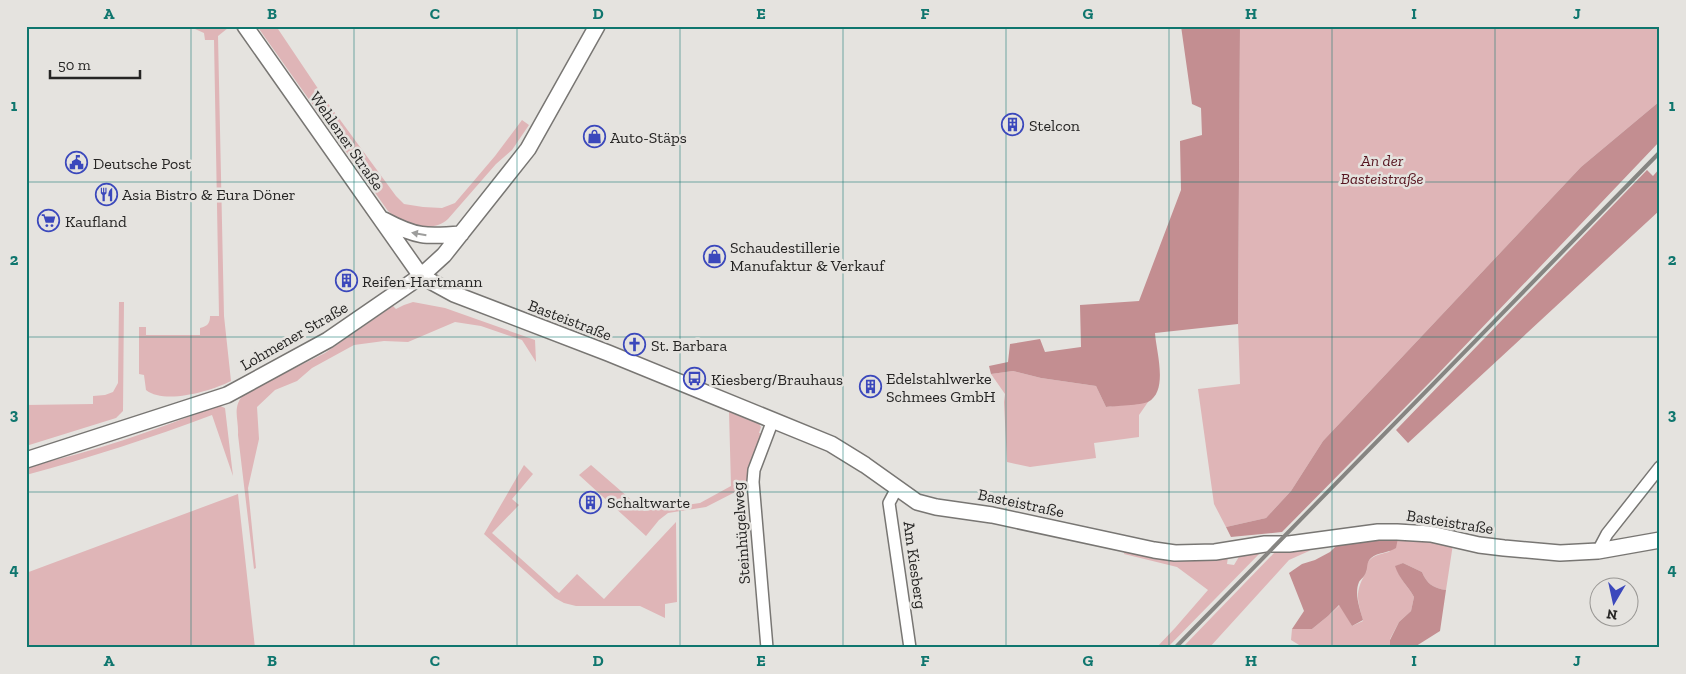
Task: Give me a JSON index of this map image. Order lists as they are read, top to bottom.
{
  "streets": {
    "main road": ["Wehlener Straße", "Basteistraße", "Lohmener Straße"],
    "street": ["Steinhügelweg", "Am Kiesberg"]
  },
  "crossings": [
    ["Wehlener Straße", "Basteistraße"],
    ["Wehlener Straße", "Lohmener Straße"],
    ["Basteistraße", "Lohmener Straße"],
    ["Basteistraße", "Steinhügelweg"],
    ["Basteistraße", "Am Kiesberg"]
  ],
  "parks": ["An der Basteistraße"],
  "places": {
    "building": [
      "Stelcon",
      "Reifen-Hartmann",
      "Edelstahlwerke Schmees GmbH",
      "Schaltwarte"
    ],
    "shop": ["Auto-Stäps", "Schaudestillerie Manufaktur & Verkauf"],
    "public building": ["Deutsche Post"],
    "restaurant": ["Asia Bistro & Eura Döner"],
    "supermarket": ["Kaufland"],
    "church": ["St. Barbara"],
    "bus stop": ["Kiesberg/Brauhaus"]
  },
  "scale_bar": "50 m",
  "north": "bottom",
  "grid": {
    "columns": [
      "A",
      "B",
      "C",
      "D",
      "E",
      "F",
      "G",
      "H",
      "I",
      "J"
    ],
    "rows": [
      "1",
      "2",
      "3",
      "4"
    ]
  }
}
